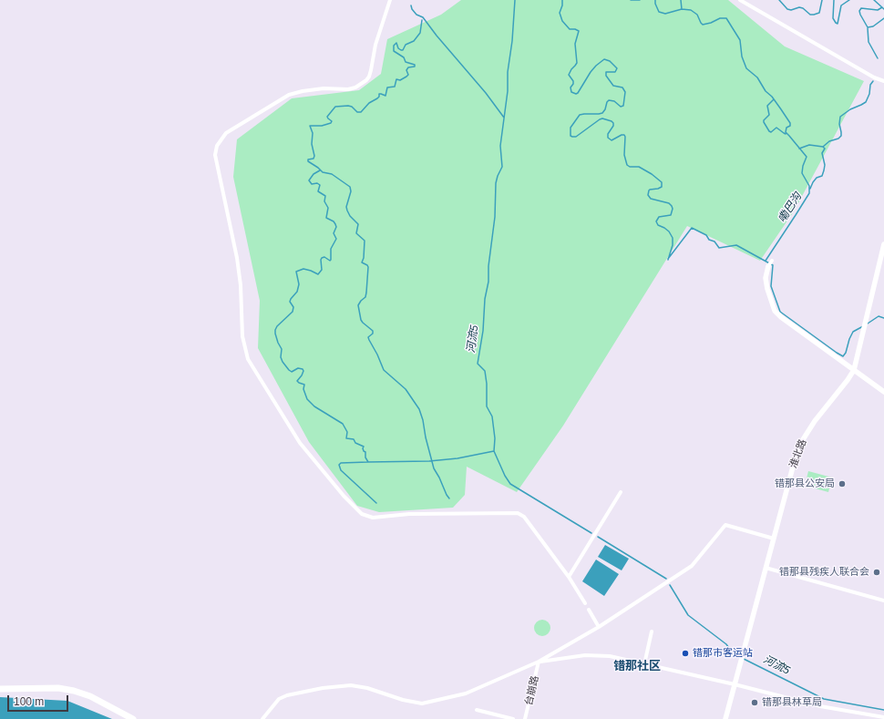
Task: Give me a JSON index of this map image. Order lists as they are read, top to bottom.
{
  "streets": {
    "street": ["淮北路", "台崩路"]
  },
  "districts": ["错那社区"],
  "water": ["嘞巴沟", "河流5"],
  "places": [
    "错那县公安局",
    "错那县残疾人联合会",
    "错那市客运站",
    "错那县林草局"
  ],
  "scale_bar": "100 m"
}
